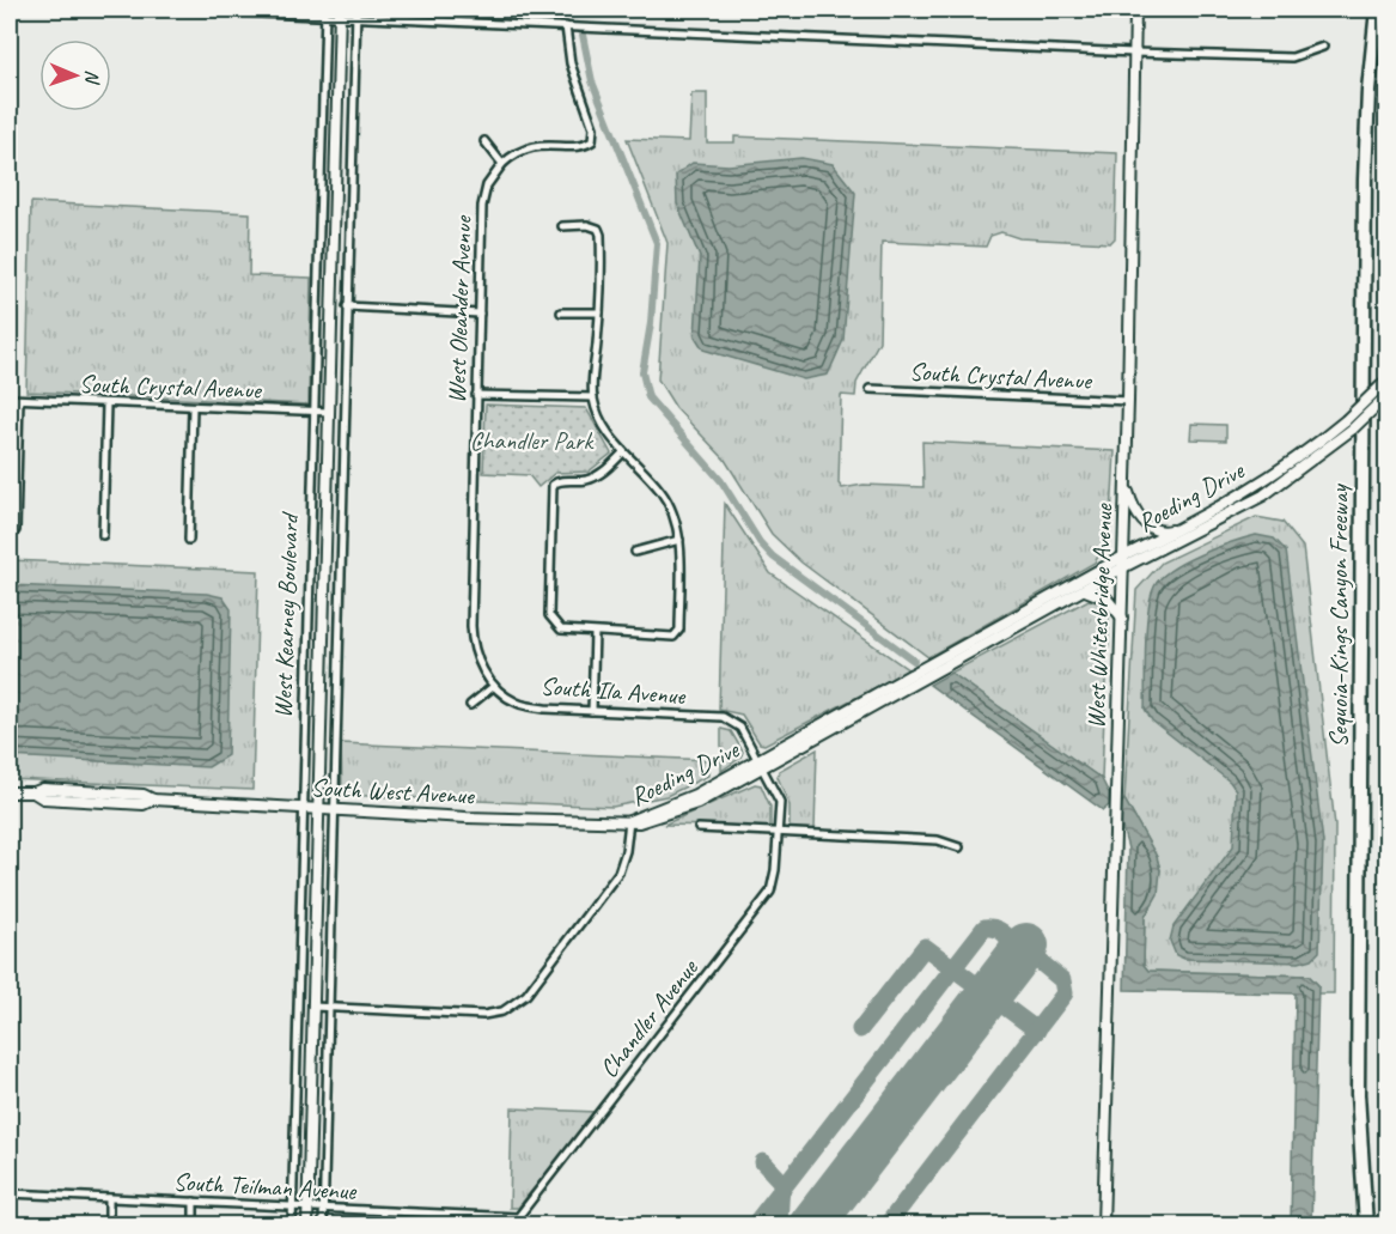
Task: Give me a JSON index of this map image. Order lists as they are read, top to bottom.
{
  "streets": {
    "highway": ["Sequoia–Kings Canyon Freeway"],
    "main road": [
      "Roeding Drive",
      "West Kearney Boulevard",
      "West Whitesbridge Avenue",
      "South West Avenue"
    ],
    "street": [
      "West Oleander Avenue",
      "South Crystal Avenue",
      "South Ila Avenue",
      "Chandler Avenue",
      "South Teilman Avenue"
    ]
  },
  "crossings": [
    ["West Oleander Avenue", "South Ila Avenue"],
    ["South Crystal Avenue", "West Kearney Boulevard"],
    ["South Crystal Avenue", "West Whitesbridge Avenue"],
    ["Roeding Drive", "West Whitesbridge Avenue"],
    ["Roeding Drive", "South West Avenue"],
    ["Roeding Drive", "Chandler Avenue"],
    ["West Kearney Boulevard", "South West Avenue"],
    ["West Kearney Boulevard", "South Teilman Avenue"],
    ["South Ila Avenue", "Chandler Avenue"],
    ["Chandler Avenue", "South Teilman Avenue"]
  ],
  "parks": ["Chandler Park"],
  "north": "right"
}
